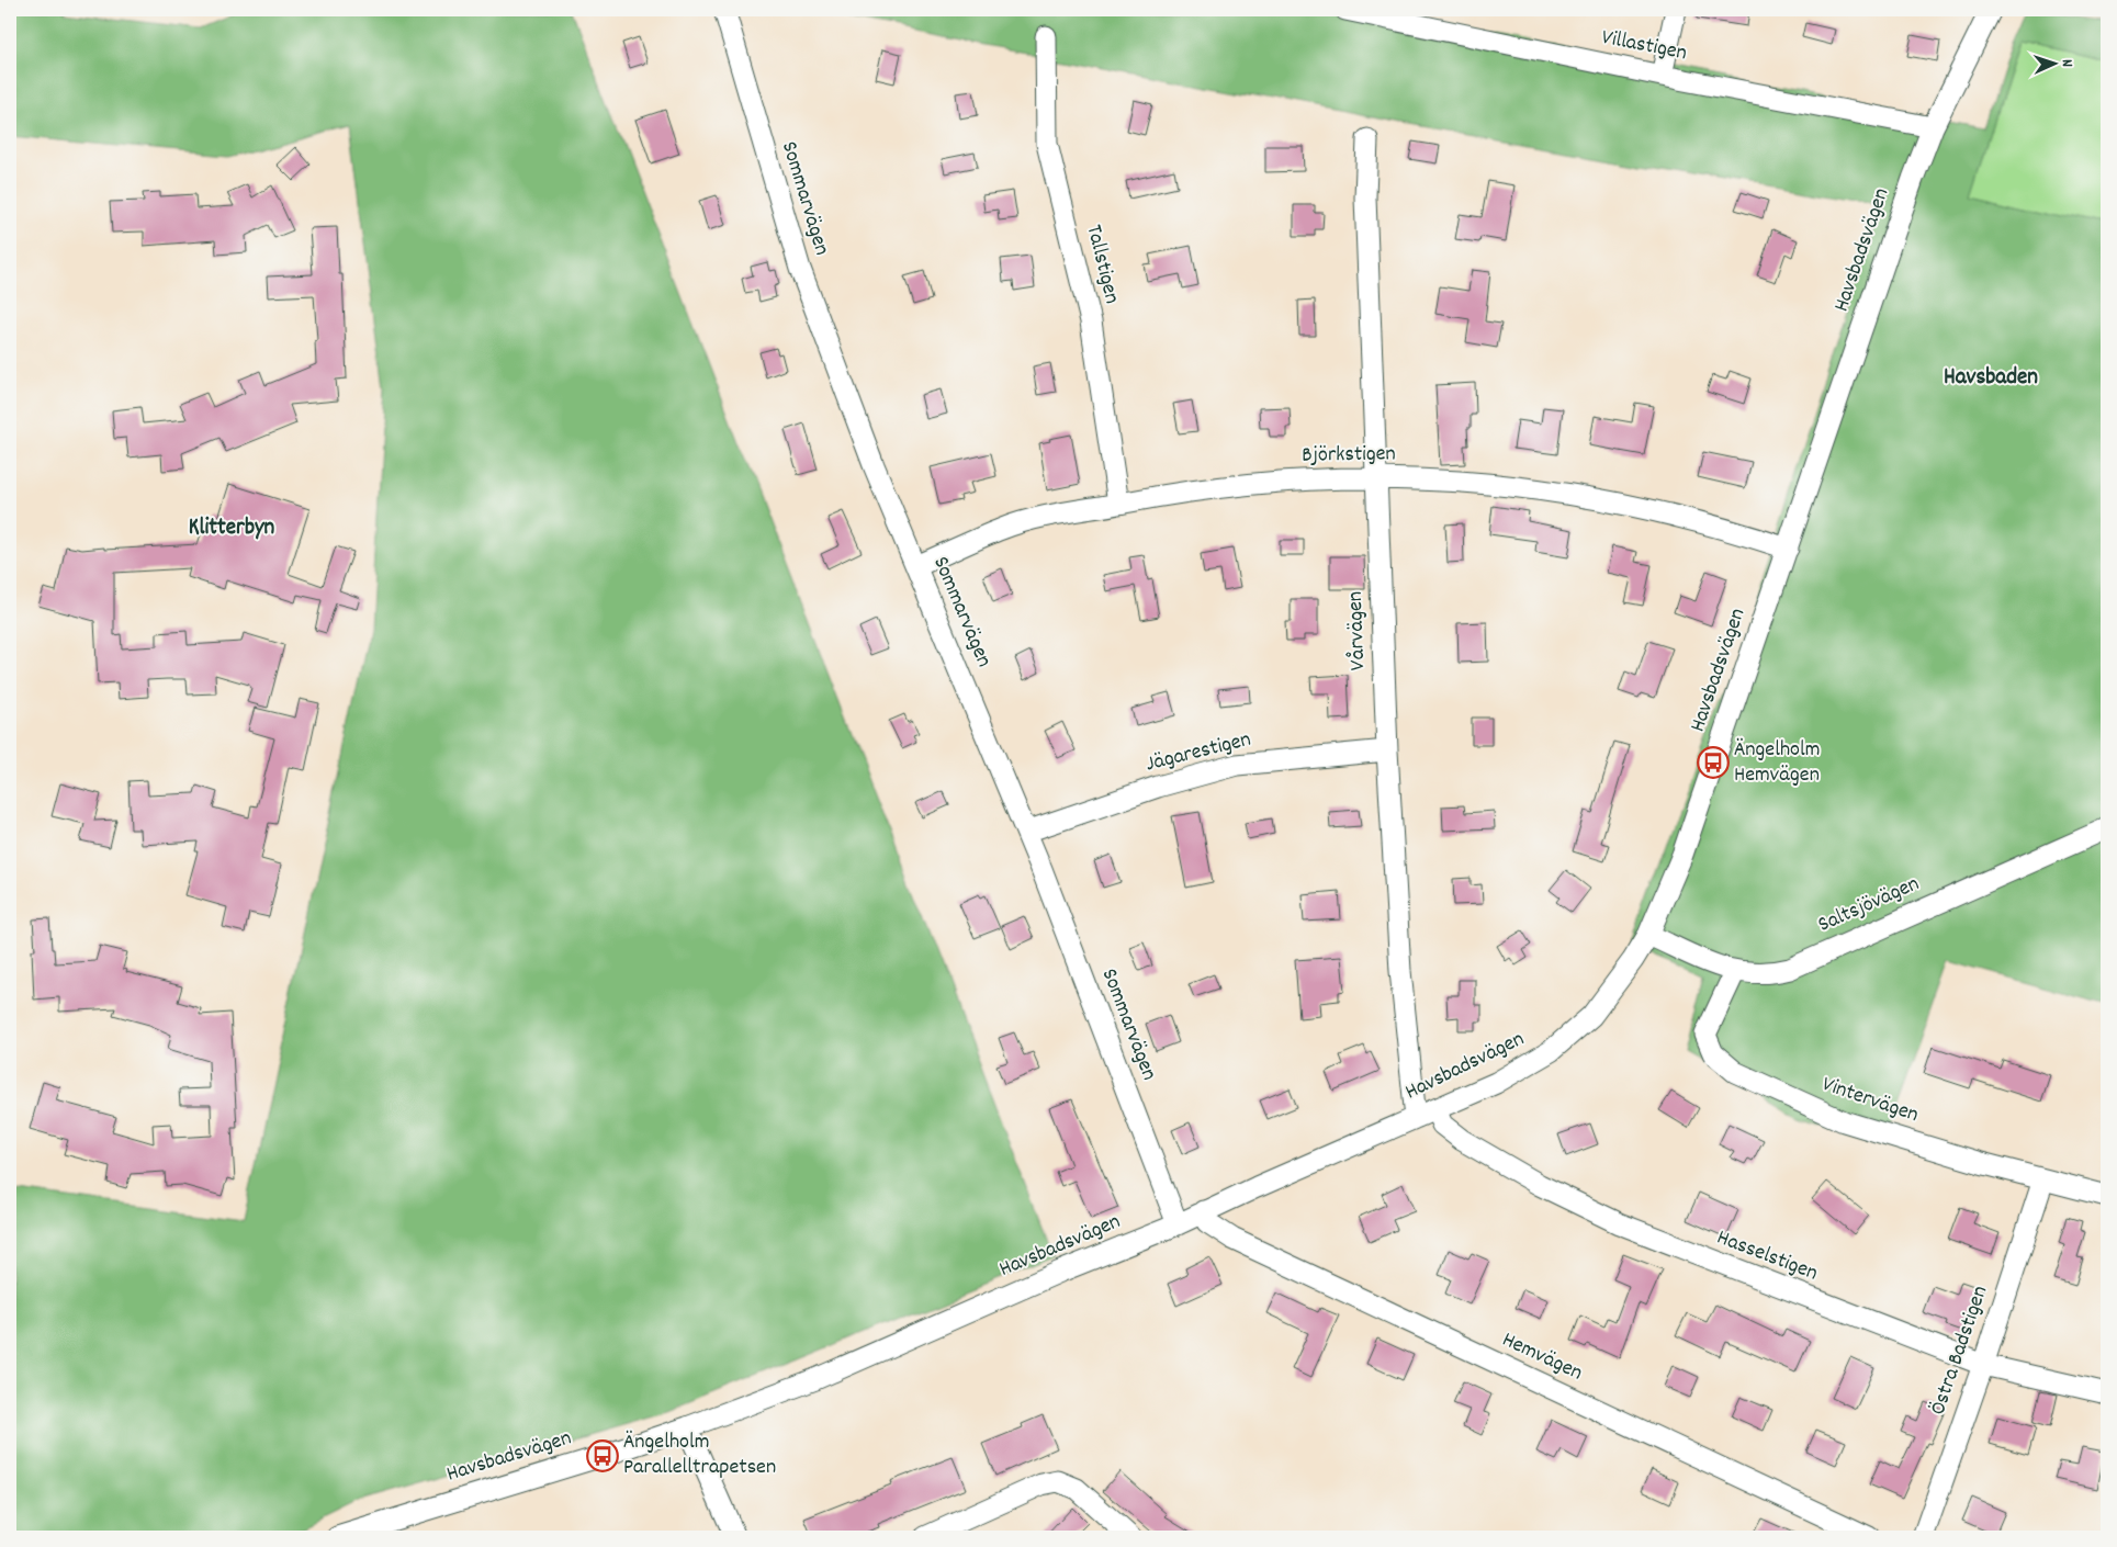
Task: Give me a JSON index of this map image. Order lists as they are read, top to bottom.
{
  "streets": {
    "street": [
      "Villastigen",
      "Sommarvägen",
      "Havsbadsvägen",
      "Tallstigen",
      "Björkstigen",
      "Vårvägen",
      "Jägarestigen",
      "Saltsjövägen",
      "Vintervägen",
      "Hasselstigen",
      "Östra Badstigen",
      "Hemvägen"
    ]
  },
  "crossings": [
    ["Villastigen", "Havsbadsvägen"],
    ["Sommarvägen", "Havsbadsvägen"],
    ["Sommarvägen", "Björkstigen"],
    ["Sommarvägen", "Jägarestigen"],
    ["Havsbadsvägen", "Björkstigen"],
    ["Havsbadsvägen", "Vårvägen"],
    ["Havsbadsvägen", "Saltsjövägen"],
    ["Havsbadsvägen", "Hasselstigen"],
    ["Havsbadsvägen", "Hemvägen"],
    ["Tallstigen", "Björkstigen"],
    ["Björkstigen", "Vårvägen"],
    ["Vårvägen", "Jägarestigen"],
    ["Saltsjövägen", "Vintervägen"],
    ["Vintervägen", "Östra Badstigen"],
    ["Hasselstigen", "Östra Badstigen"]
  ],
  "districts": ["Havsbaden", "Klitterbyn"],
  "places": {
    "bus stop": ["Ängelholm Hemvägen", "Ängelholm Parallelltrapetsen"]
  },
  "north": "right"
}
